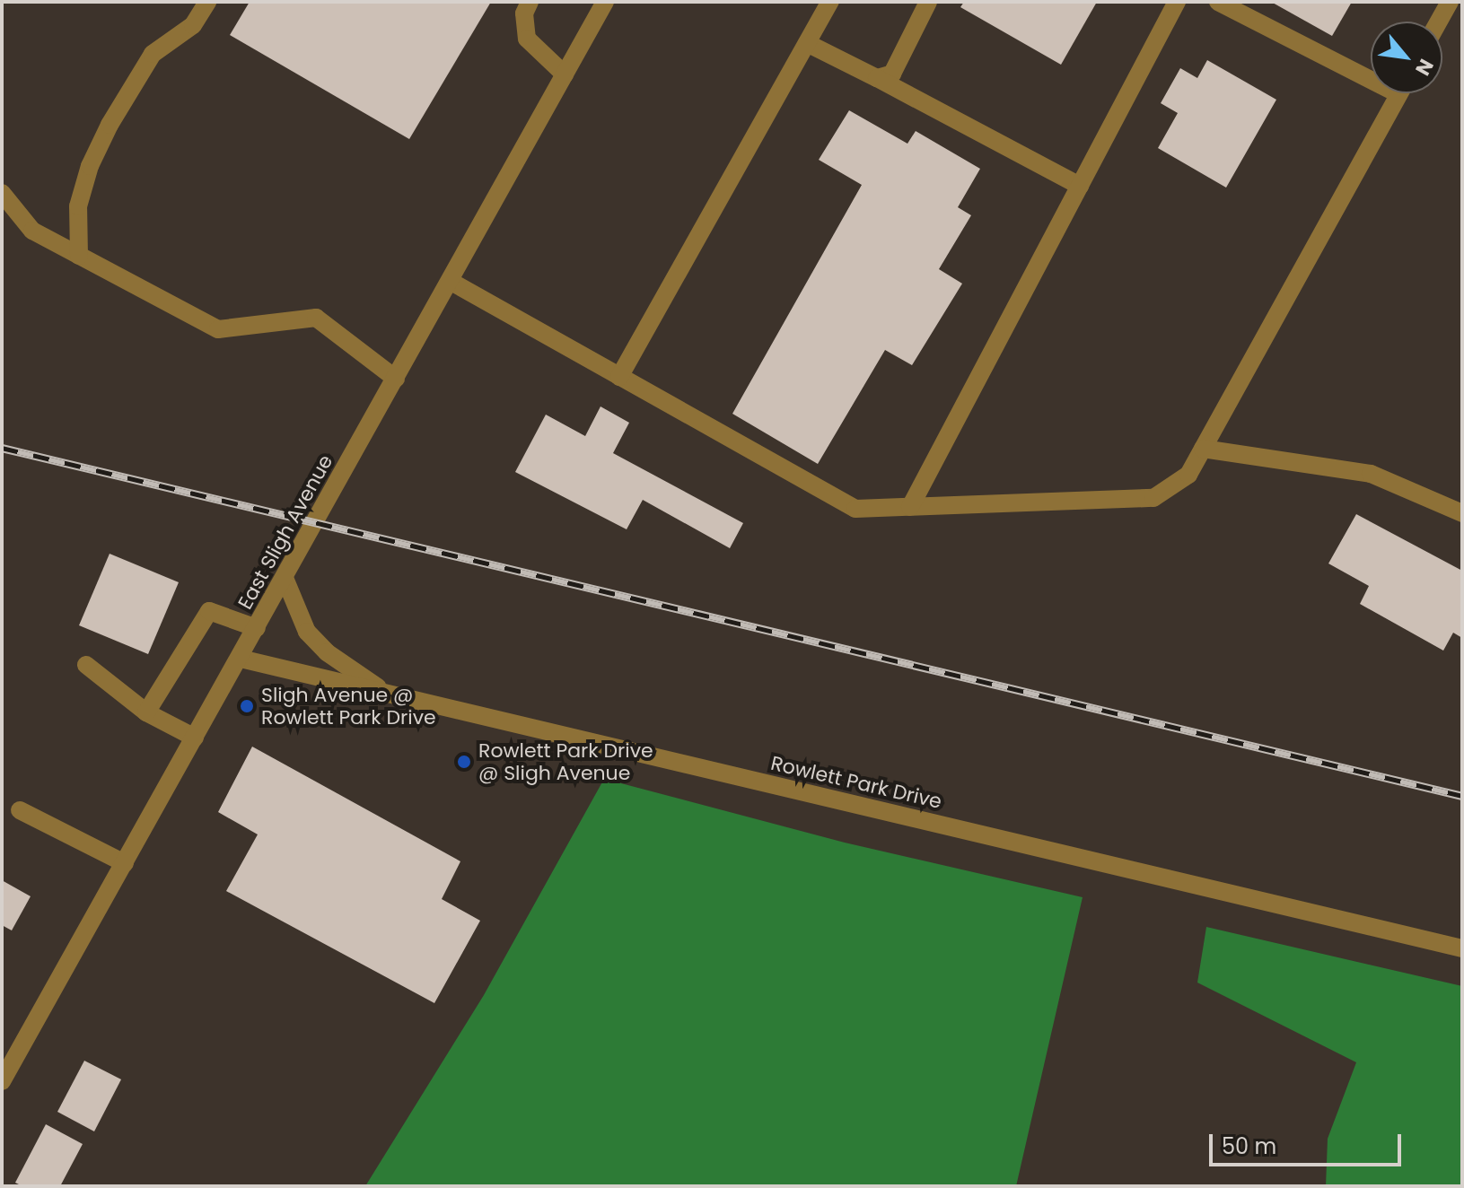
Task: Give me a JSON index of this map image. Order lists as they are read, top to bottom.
{
  "streets": {
    "street": ["East Sligh Avenue", "Rowlett Park Drive"]
  },
  "crossings": [
    ["East Sligh Avenue", "Rowlett Park Drive"]
  ],
  "places": ["Sligh Avenue @ Rowlett Park Drive", "Rowlett Park Drive @ Sligh Avenue"],
  "scale_bar": "50 m",
  "north": "bottom right"
}
